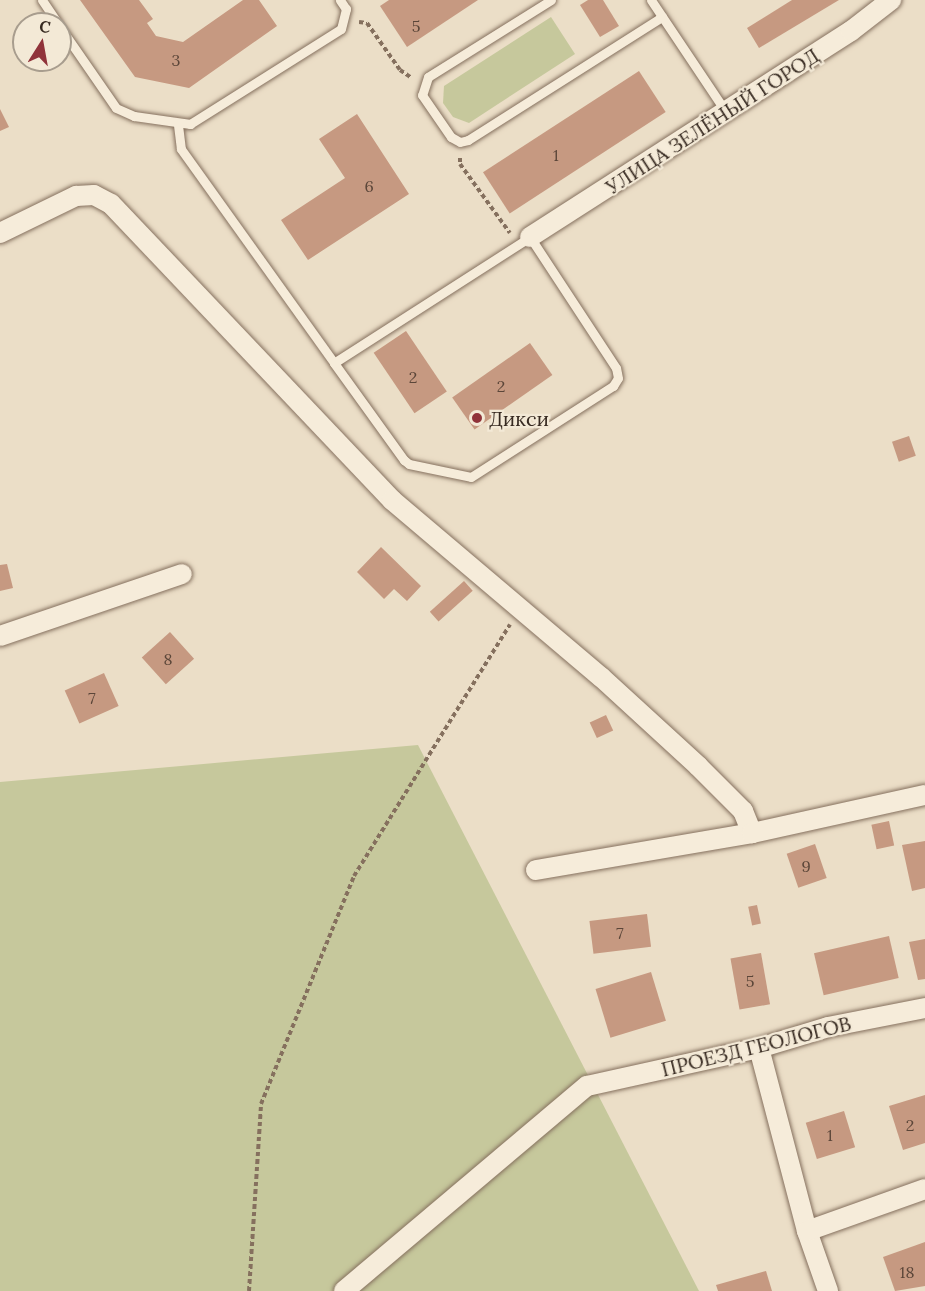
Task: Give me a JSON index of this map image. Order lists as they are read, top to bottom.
{
  "streets": {
    "street": ["УЛИЦА ЗЕЛЁНЫЙ ГОРОД", "ПРОЕЗД ГЕОЛОГОВ"]
  },
  "places": ["Дикси"],
  "house_numbers": [
    "5",
    "3",
    "1",
    "6",
    "2",
    "2",
    "8",
    "7",
    "9",
    "7",
    "5",
    "2",
    "1",
    "18"
  ],
  "north": "top"
}
